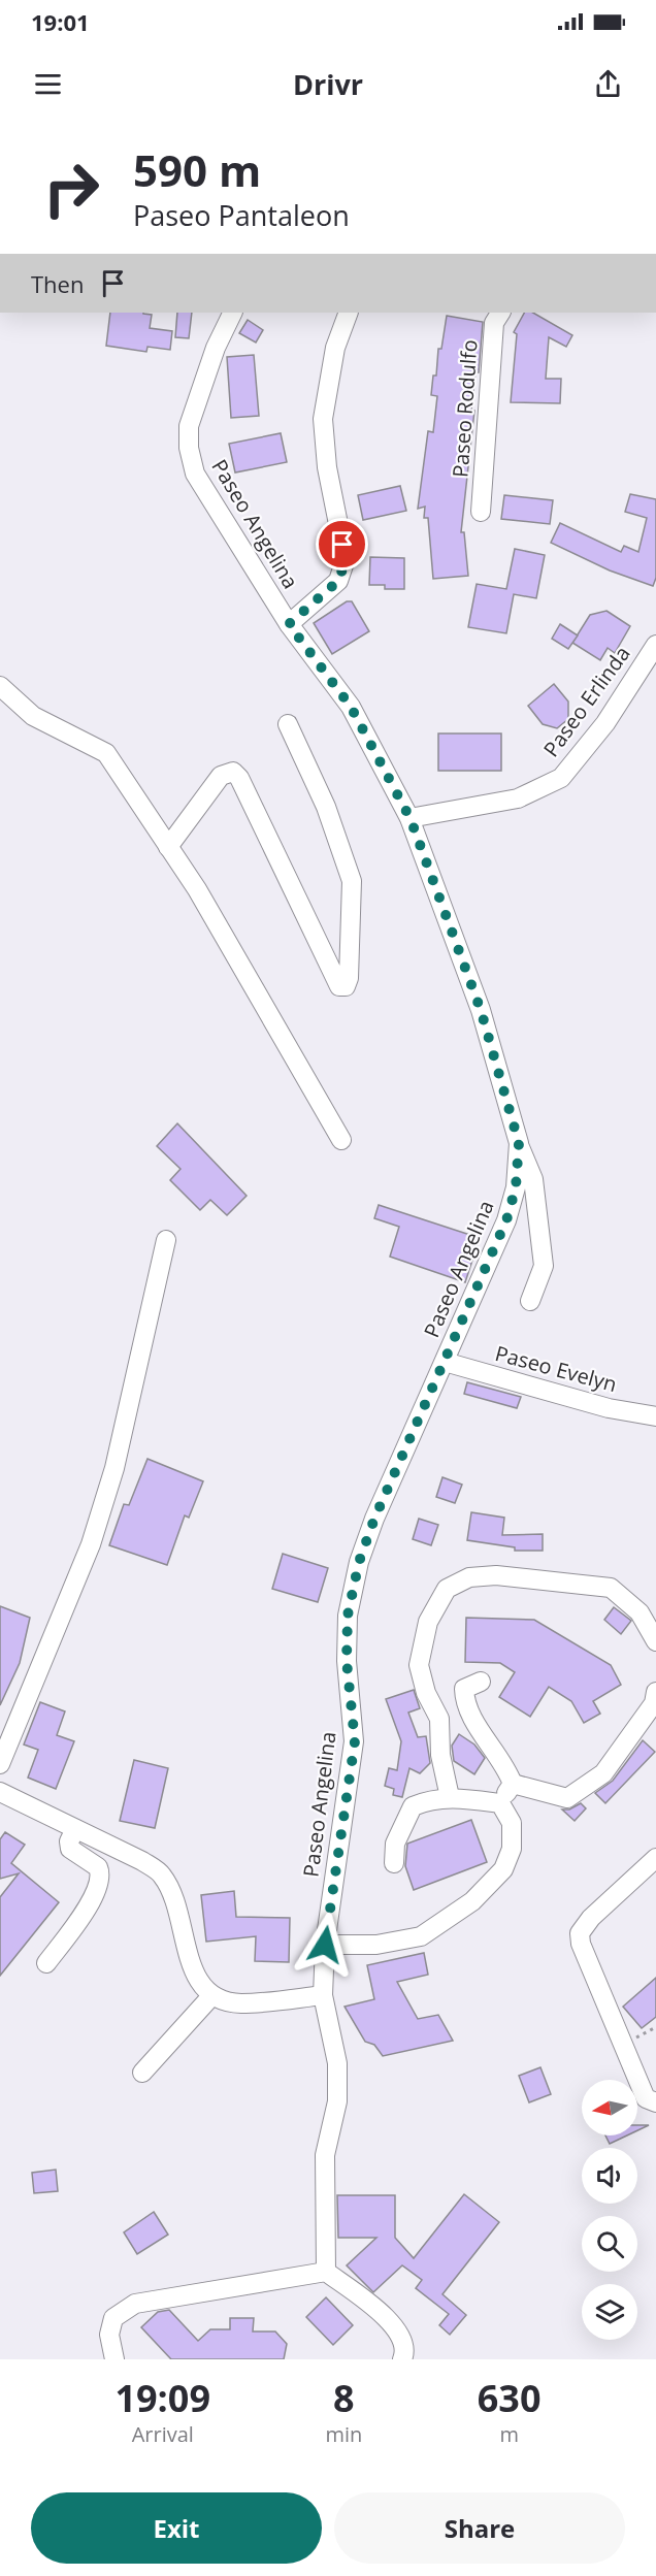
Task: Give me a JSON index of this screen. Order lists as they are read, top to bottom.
{
  "streets": {
    "street": [
      "Paseo Rodulfo",
      "Paseo Angelina",
      "Paseo Erlinda",
      "Paseo Evelyn"
    ]
  },
  "crossings": [
    ["Paseo Angelina", "Paseo Erlinda"],
    ["Paseo Angelina", "Paseo Evelyn"]
  ],
  "north": "left",
  "page": {
    "status": "19:01",
    "header": "Drivr",
    "turn": ["590 m", "Paseo Pantaleon"],
    "then": "Then",
    "eta": [
      "19:09",
      "Arrival",
      "8",
      "min",
      "630",
      "m"
    ],
    "buttons": ["Exit", "Share"]
  }
}
